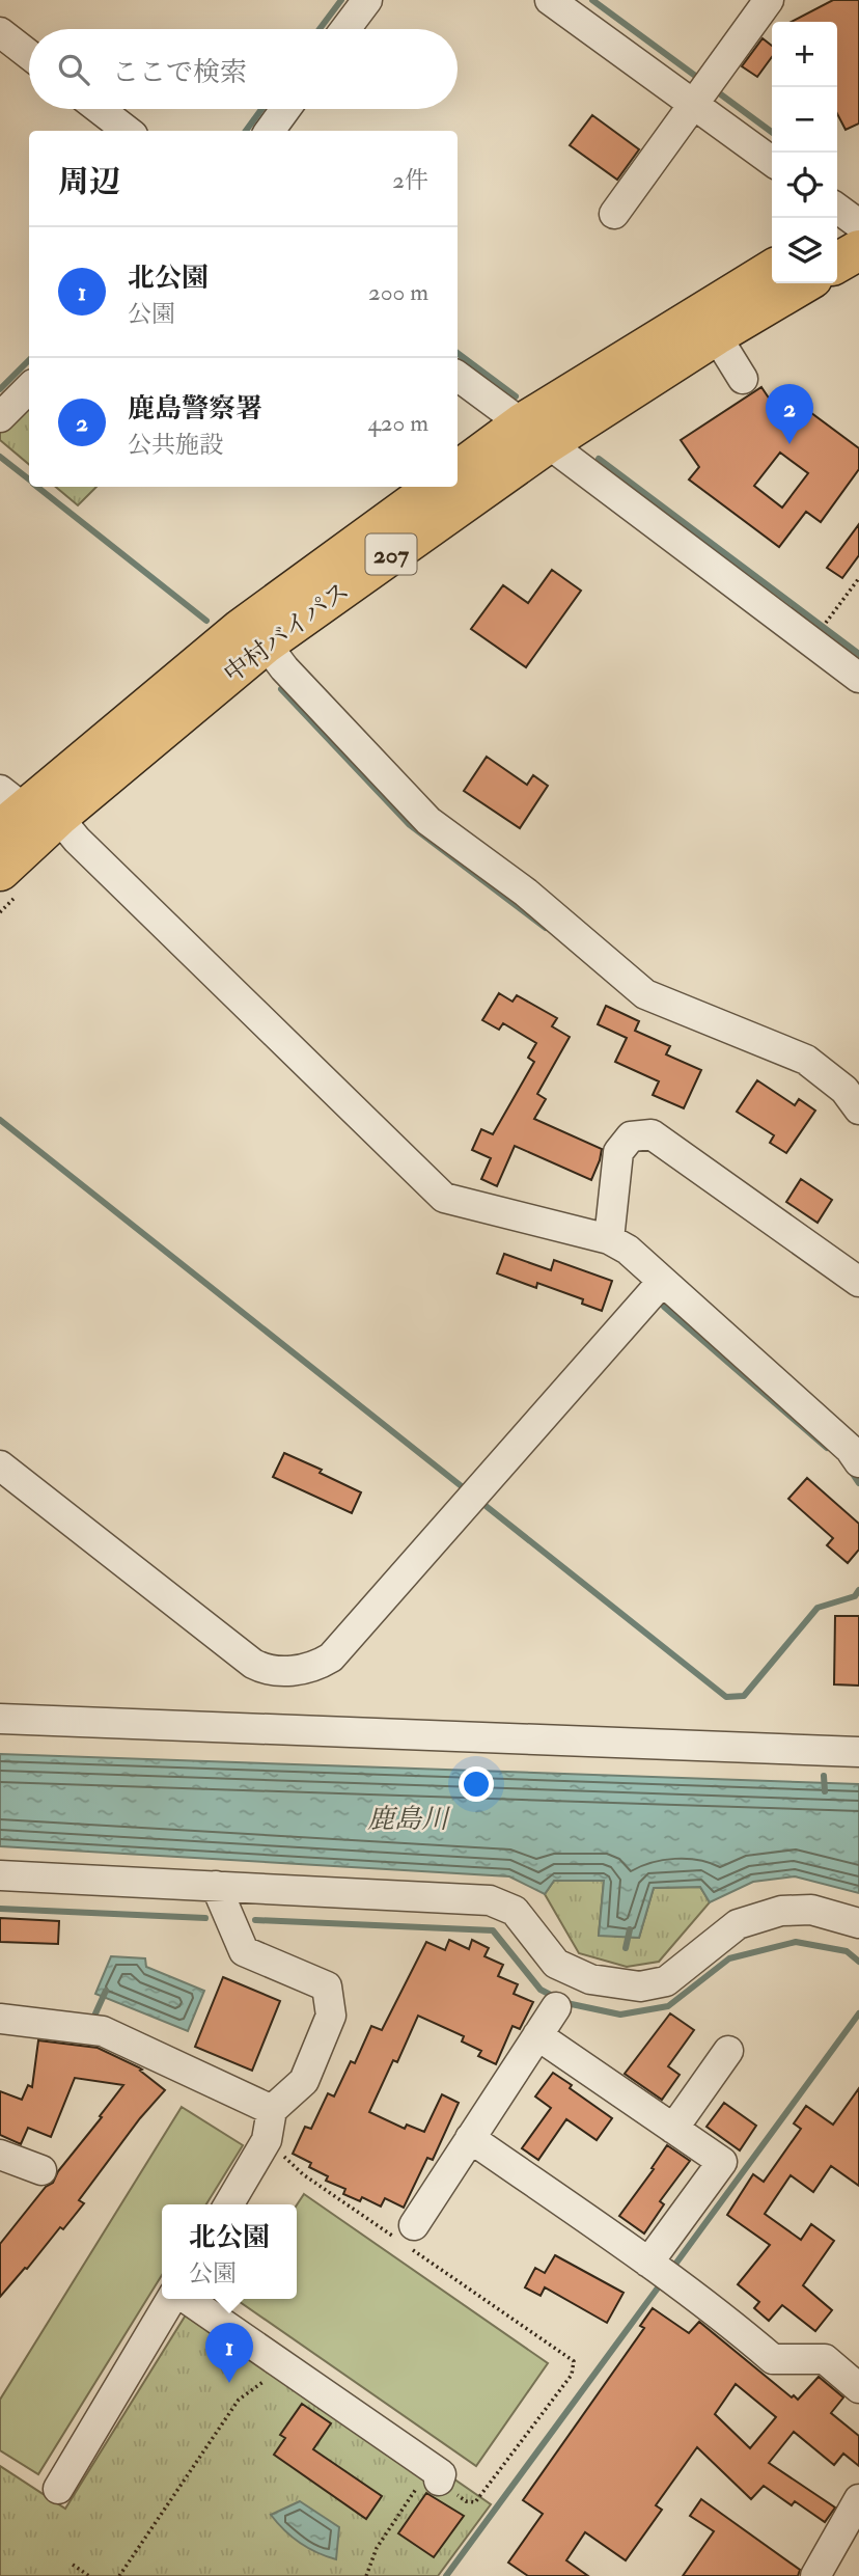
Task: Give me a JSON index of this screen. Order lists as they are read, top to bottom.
{
  "streets": {
    "highway": ["207", "中村バイパス"]
  },
  "water": ["鹿島川"],
  "page": {
    "map_buttons": ["+", "−"],
    "search": "ここで検索",
    "heading": ["周辺", "2件"],
    "list": [
      {
        "mark": "1",
        "name": "北公園",
        "note": "公園",
        "value": "200 m"
      },
      {
        "mark": "2",
        "name": "鹿島警察署",
        "note": "公共施設",
        "value": "420 m"
      }
    ],
    "pins": ["2", "1"],
    "popup": ["北公園", "公園"]
  }
}
